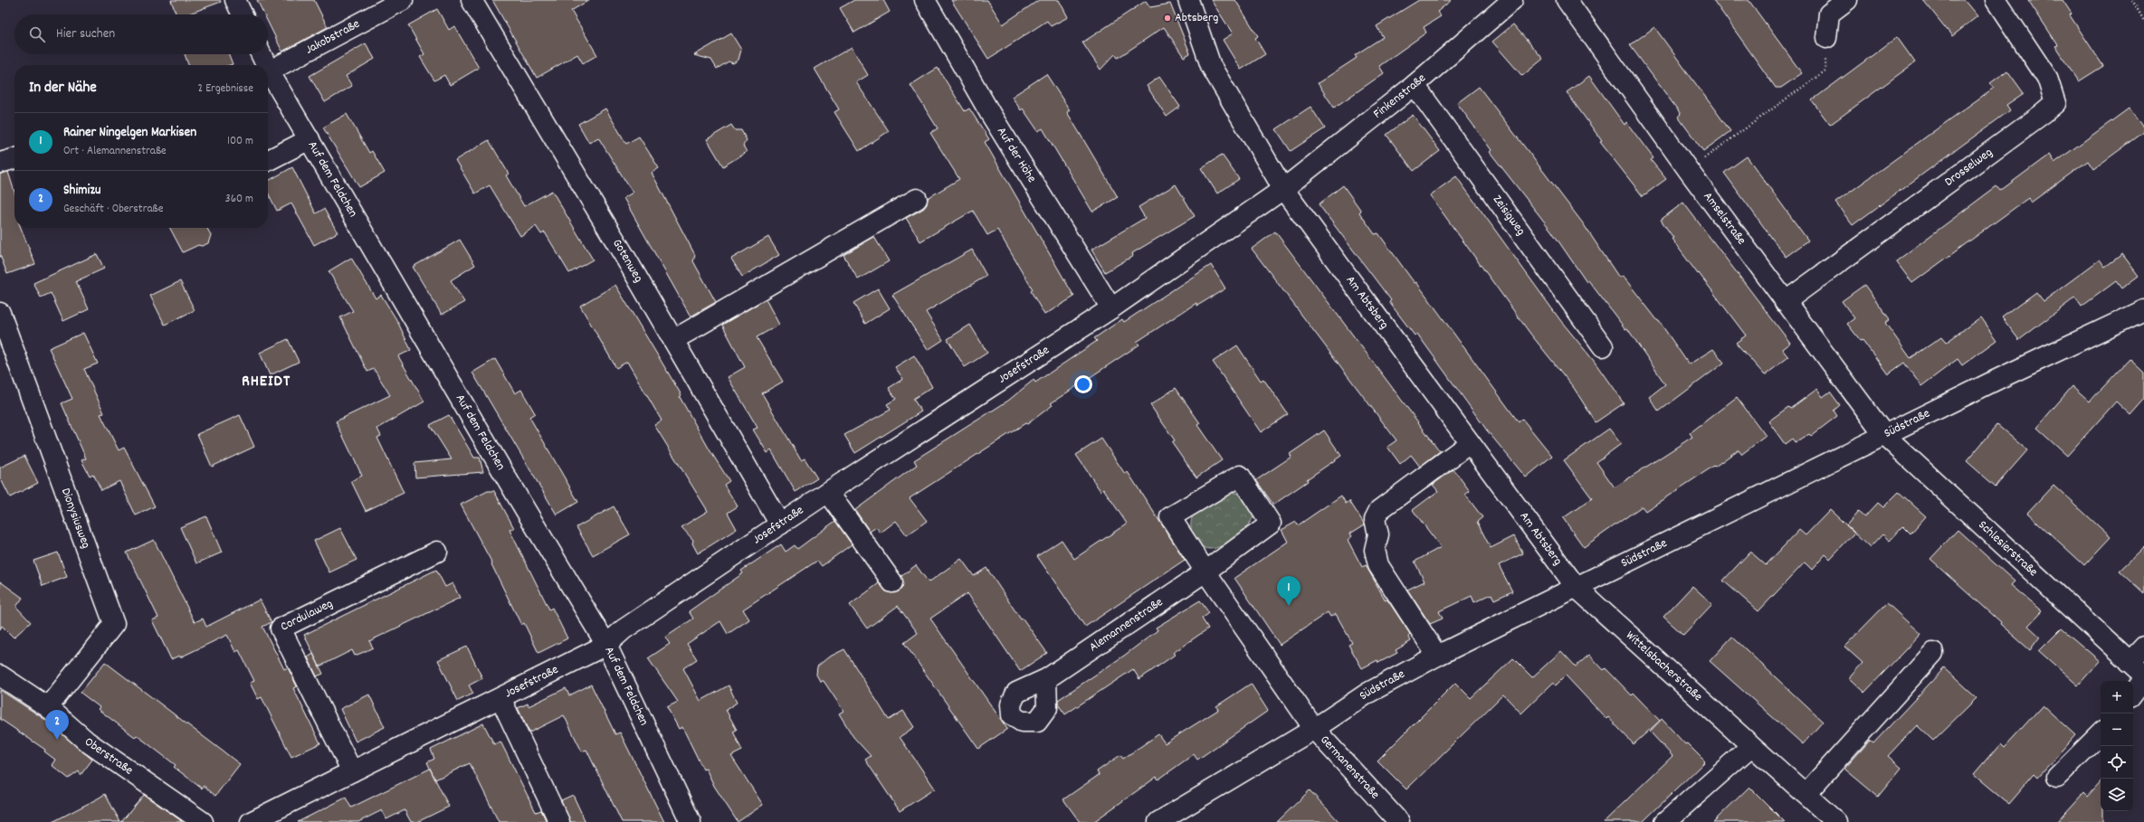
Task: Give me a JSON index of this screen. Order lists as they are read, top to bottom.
{
  "streets": {
    "street": [
      "Jakobstraße",
      "Finkenstraße",
      "Auf der Höhe",
      "Drosselweg",
      "Auf dem Feldchen",
      "Zeisigweg",
      "Amselstraße",
      "Gotenweg",
      "Am Abtsberg",
      "Josefstraße",
      "Südstraße",
      "Dionysiusweg",
      "Schlesierstraße",
      "Cordulaweg",
      "Alemannenstraße",
      "Wittelsbacherstraße",
      "Oberstraße",
      "Germanenstraße"
    ]
  },
  "crossings": [
    ["Finkenstraße", "Zeisigweg"],
    ["Finkenstraße", "Am Abtsberg"],
    ["Finkenstraße", "Josefstraße"],
    ["Auf der Höhe", "Josefstraße"],
    ["Drosselweg", "Amselstraße"],
    ["Auf dem Feldchen", "Josefstraße"],
    ["Amselstraße", "Südstraße"],
    ["Amselstraße", "Schlesierstraße"],
    ["Gotenweg", "Josefstraße"],
    ["Am Abtsberg", "Josefstraße"],
    ["Am Abtsberg", "Südstraße"],
    ["Am Abtsberg", "Wittelsbacherstraße"],
    ["Josefstraße", "Cordulaweg"],
    ["Südstraße", "Schlesierstraße"],
    ["Südstraße", "Alemannenstraße"],
    ["Südstraße", "Wittelsbacherstraße"],
    ["Südstraße", "Germanenstraße"],
    ["Dionysiusweg", "Oberstraße"],
    ["Alemannenstraße", "Germanenstraße"]
  ],
  "districts": ["RHEIDT"],
  "places": ["Abtsberg"],
  "page": {
    "search": "Hier suchen",
    "heading": ["In der Nähe", "2 Ergebnisse"],
    "list": [
      {
        "mark": "1",
        "name": "Rainer Ningelgen Markisen",
        "note": "Ort · Alemannenstraße",
        "value": "100 m"
      },
      {
        "mark": "2",
        "name": "Shimizu",
        "note": "Geschäft · Oberstraße",
        "value": "360 m"
      }
    ],
    "pins": ["1", "2"],
    "map_buttons": ["+", "−"]
  }
}
